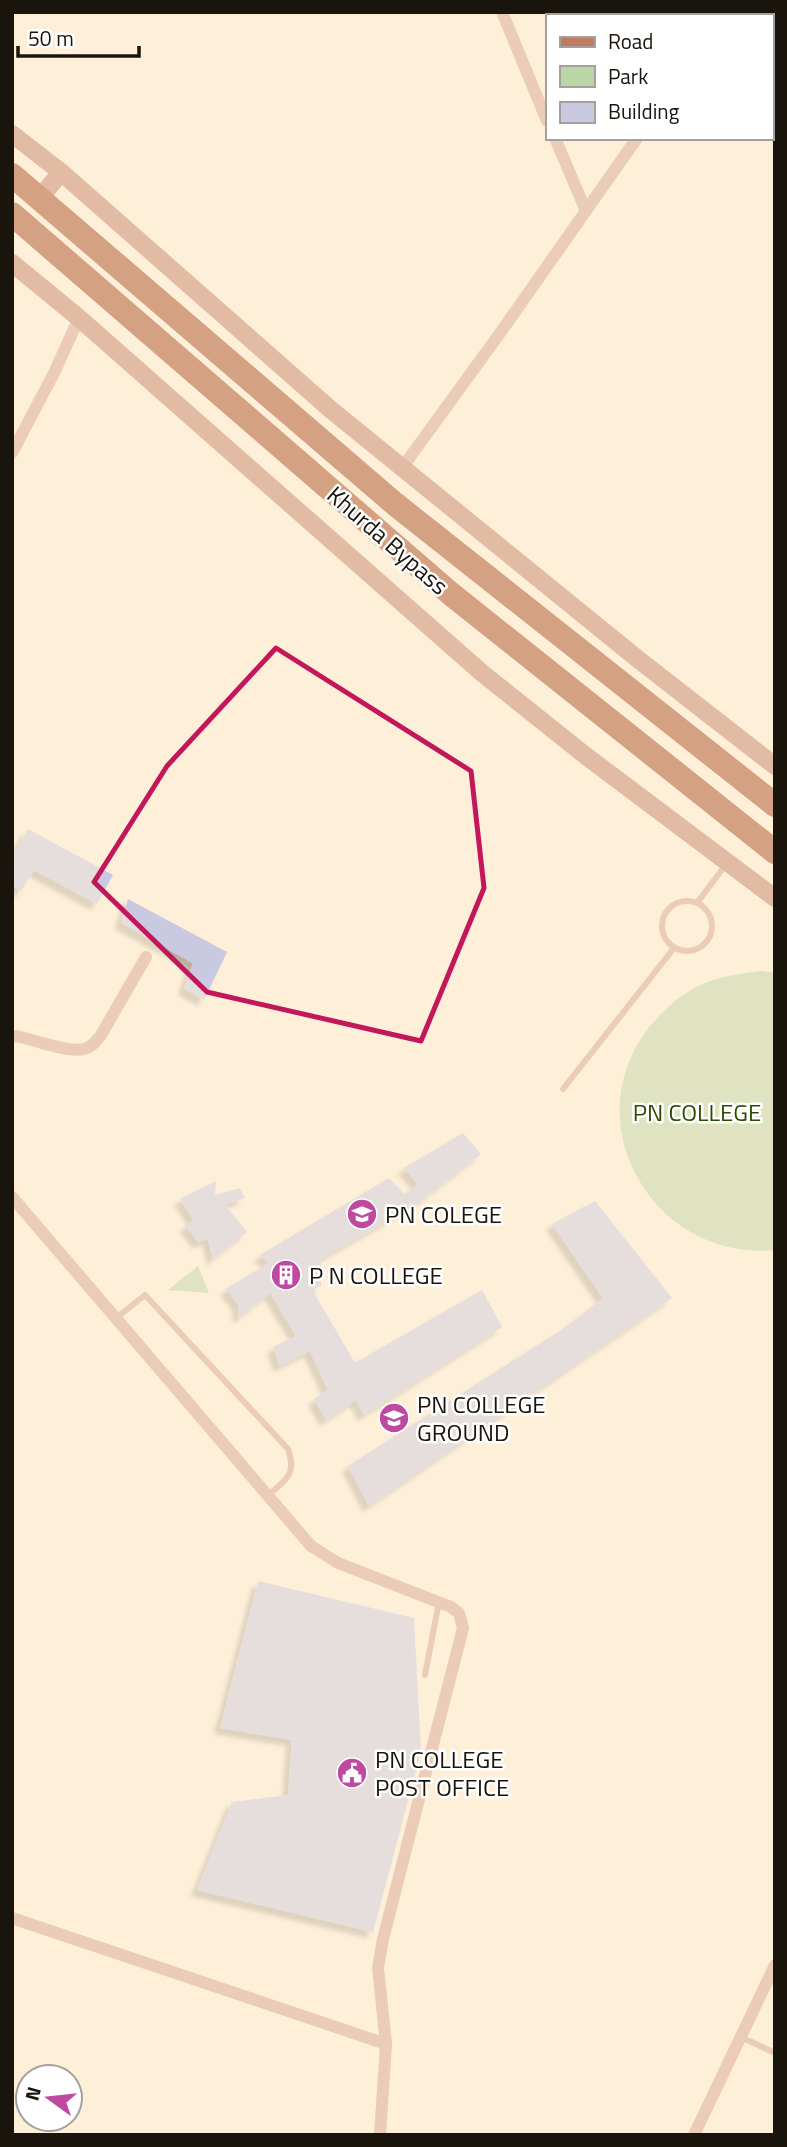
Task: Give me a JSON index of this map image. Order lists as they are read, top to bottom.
{
  "streets": {
    "highway": ["Khurda Bypass"]
  },
  "parks": ["PN COLLEGE"],
  "places": {
    "school or university": ["PN COLEGE", "PN COLLEGE GROUND"],
    "building": ["P N COLLEGE"],
    "public building": ["PN COLLEGE POST OFFICE"]
  },
  "legend": ["Road", "Park", "Building"],
  "scale_bar": "50 m",
  "north": "left"
}
